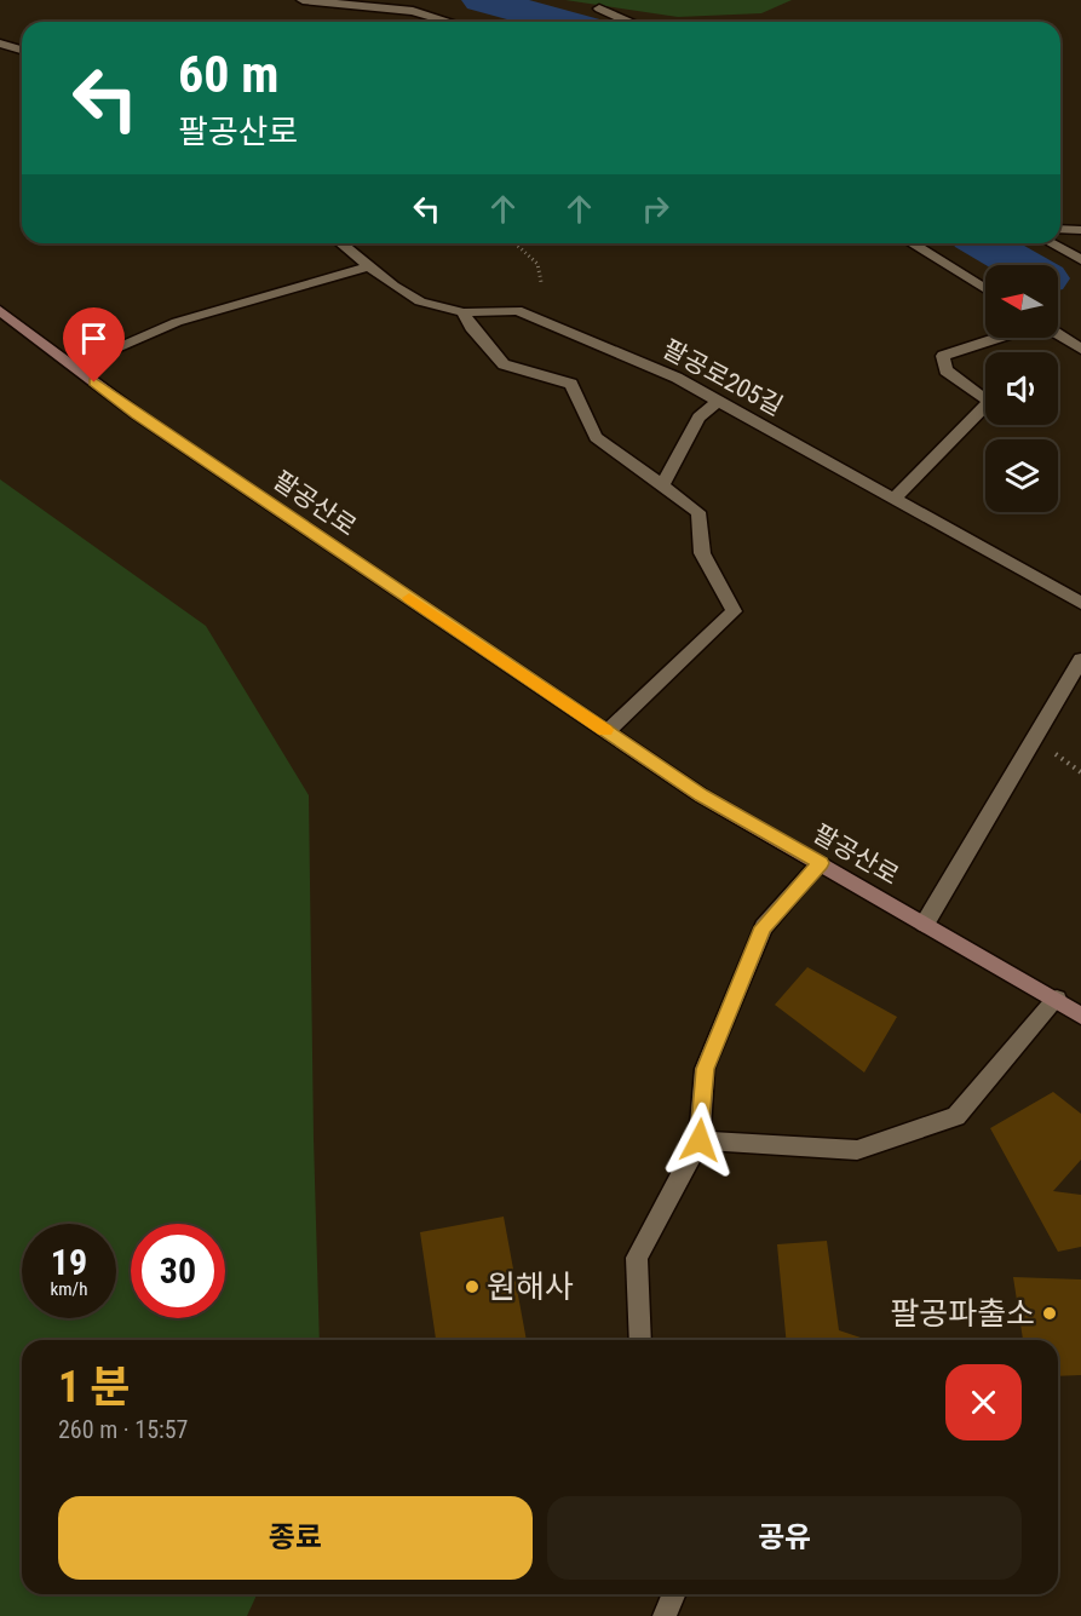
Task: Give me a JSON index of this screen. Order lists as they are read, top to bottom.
{
  "streets": {
    "main road": ["팔공산로"],
    "street": ["팔공로205길"]
  },
  "places": ["원해사", "팔공파출소"],
  "north": "left",
  "page": {
    "turn": ["60 m", "팔공산로"],
    "speed": "19 km/h",
    "limit": "30",
    "heading": ["1 분", "260 m · 15:57"],
    "buttons": ["종료", "공유"]
  }
}
